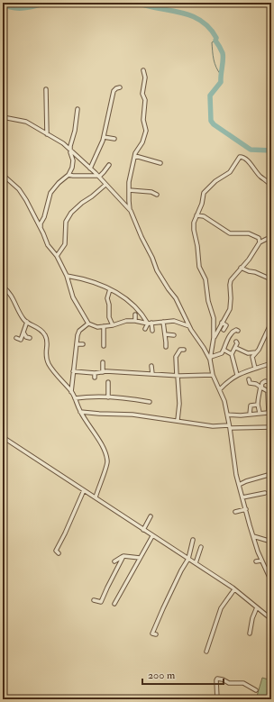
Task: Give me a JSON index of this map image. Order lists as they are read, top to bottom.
{
  "scale_bar": "200 m"
}
